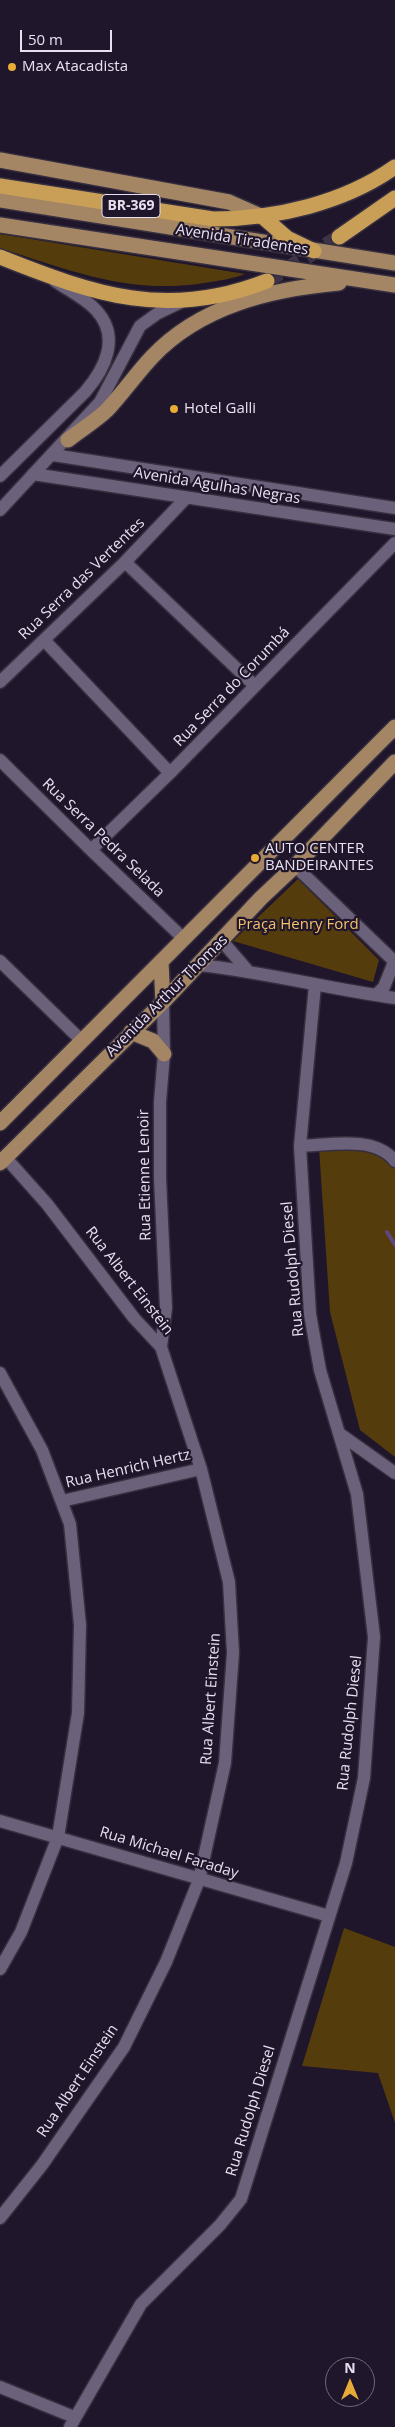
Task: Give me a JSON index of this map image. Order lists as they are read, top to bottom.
{
  "streets": {
    "highway": ["BR-369"],
    "main road": ["Avenida Tiradentes", "Avenida Arthur Thomas"],
    "street": [
      "Avenida Agulhas Negras",
      "Rua Serra das Vertentes",
      "Rua Serra do Corumbá",
      "Rua Serra Pedra Selada",
      "Rua Etienne Lenoir",
      "Rua Rudolph Diesel",
      "Rua Albert Einstein",
      "Rua Henrich Hertz",
      "Rua Michael Faraday"
    ]
  },
  "crossings": [
    ["Avenida Agulhas Negras", "Rua Serra das Vertentes"],
    ["Rua Serra do Corumbá", "Rua Serra Pedra Selada"],
    ["Rua Serra Pedra Selada", "Avenida Arthur Thomas"],
    ["Avenida Arthur Thomas", "Rua Etienne Lenoir"],
    ["Avenida Arthur Thomas", "Rua Albert Einstein"],
    ["Rua Etienne Lenoir", "Rua Albert Einstein"],
    ["Rua Rudolph Diesel", "Rua Michael Faraday"],
    ["Rua Albert Einstein", "Rua Henrich Hertz"],
    ["Rua Albert Einstein", "Rua Michael Faraday"]
  ],
  "parks": ["Praça Henry Ford"],
  "places": ["Max Atacadista", "Hotel Galli", "AUTO CENTER BANDEIRANTES"],
  "scale_bar": "50 m",
  "north": "top"
}
